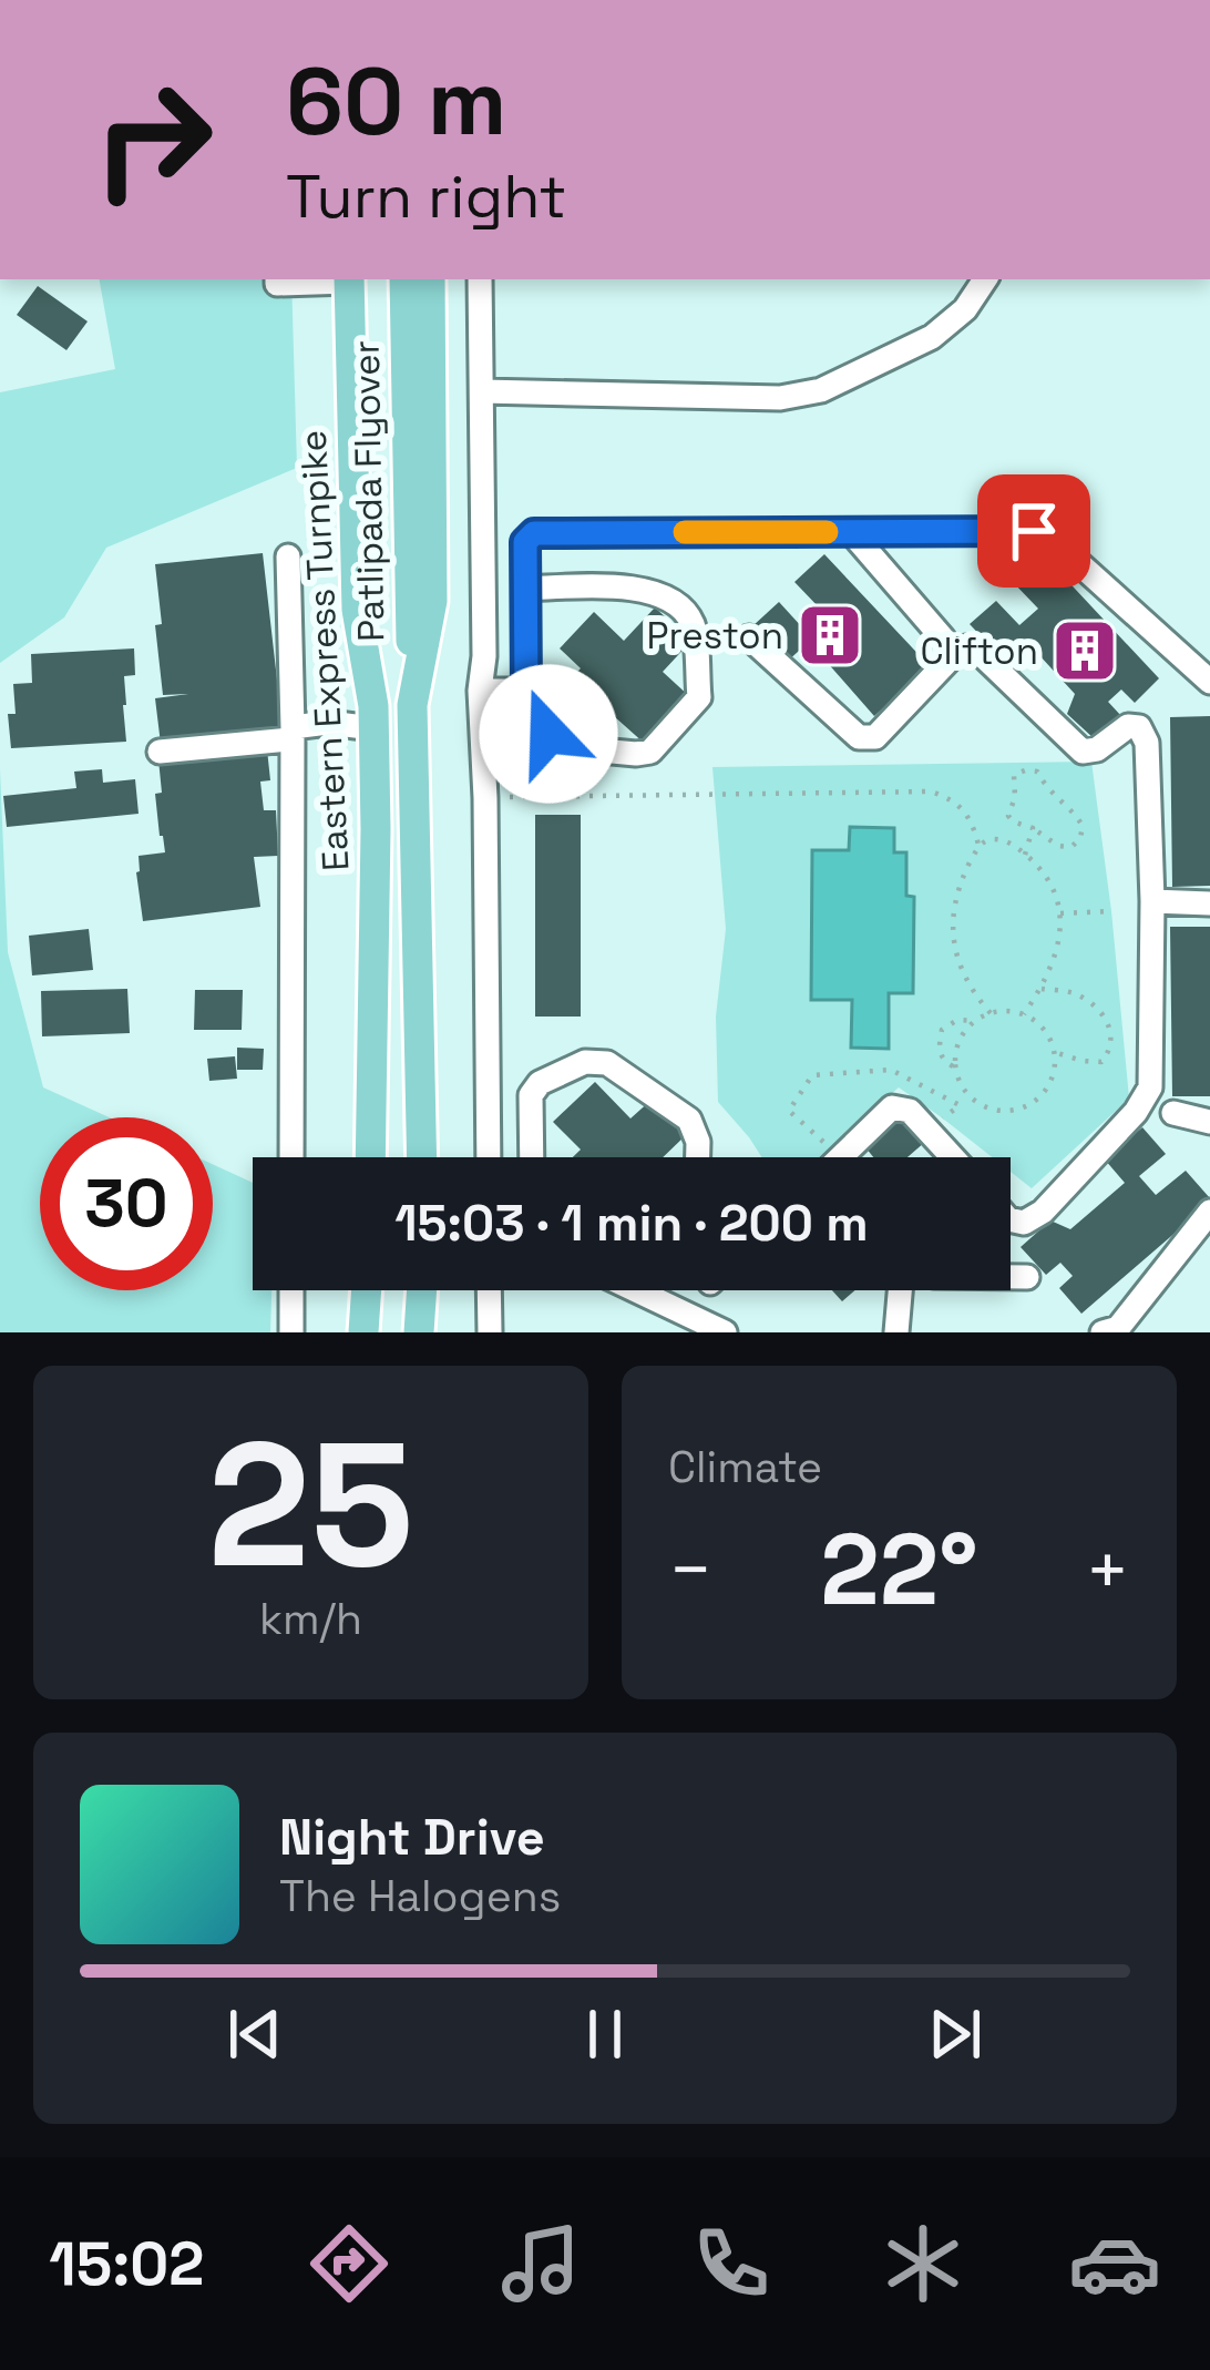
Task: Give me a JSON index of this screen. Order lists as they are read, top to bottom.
{
  "streets": {
    "main road": ["Patlipada Flyover", "Eastern Express Turnpike"]
  },
  "crossings": [
    ["Patlipada Flyover", "Eastern Express Turnpike"]
  ],
  "places": {
    "building": ["Preston", "Clifton"]
  },
  "page": {
    "turn": ["60 m", "Turn right"],
    "limit": "30",
    "trip": "15:03 · 1 min · 200 m",
    "tile": [
      ["25", "km/h"],
      "Climate"
    ],
    "heat": ["−", "22°", "+"],
    "song": ["Night Drive", "The Halogens"],
    "tabs": "15:02"
  }
}
